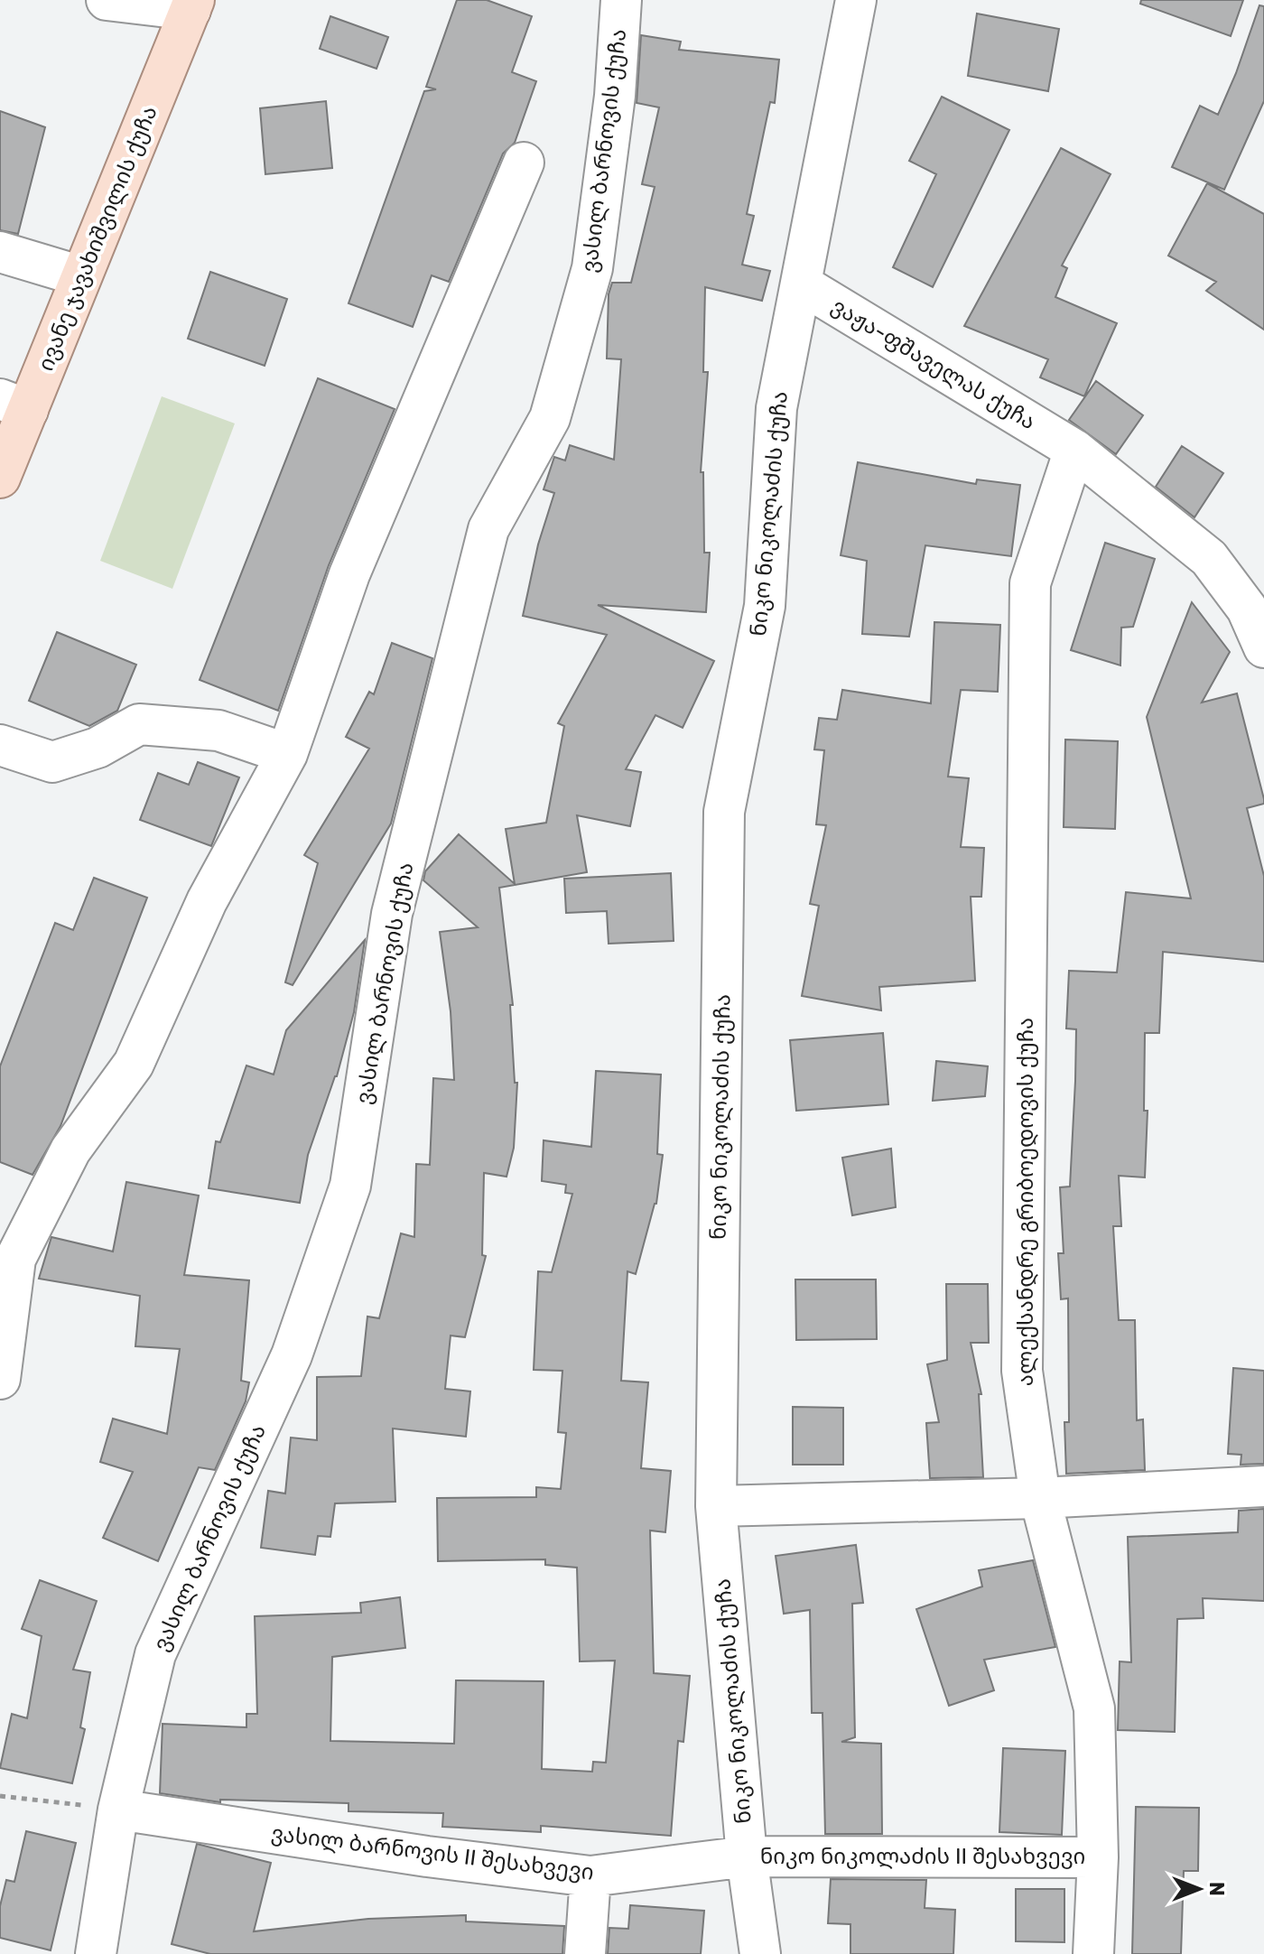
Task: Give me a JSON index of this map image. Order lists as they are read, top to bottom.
{
  "streets": {
    "main road": ["ივანე ჯავახიშვილის ქუჩა"],
    "street": [
      "ვასილ ბარნოვის ქუჩა",
      "ვაჟა-ფშაველას ქუჩა",
      "ნიკო ნიკოლაძის ქუჩა",
      "ალექსანდრე გრიბოედოვის ქუჩა",
      "ვასილ ბარნოვის II შესახვევი",
      "ნიკო ნიკოლაძის II შესახვევი"
    ]
  },
  "crossings": [
    ["ვასილ ბარნოვის ქუჩა", "ვასილ ბარნოვის II შესახვევი"],
    ["ვაჟა-ფშაველას ქუჩა", "ნიკო ნიკოლაძის ქუჩა"],
    ["ვაჟა-ფშაველას ქუჩა", "ალექსანდრე გრიბოედოვის ქუჩა"],
    ["ნიკო ნიკოლაძის ქუჩა", "ვასილ ბარნოვის II შესახვევი"],
    ["ნიკო ნიკოლაძის ქუჩა", "ნიკო ნიკოლაძის II შესახვევი"],
    ["ალექსანდრე გრიბოედოვის ქუჩა", "ნიკო ნიკოლაძის II შესახვევი"],
    ["ვასილ ბარნოვის II შესახვევი", "ნიკო ნიკოლაძის II შესახვევი"]
  ],
  "north": "right"
}
